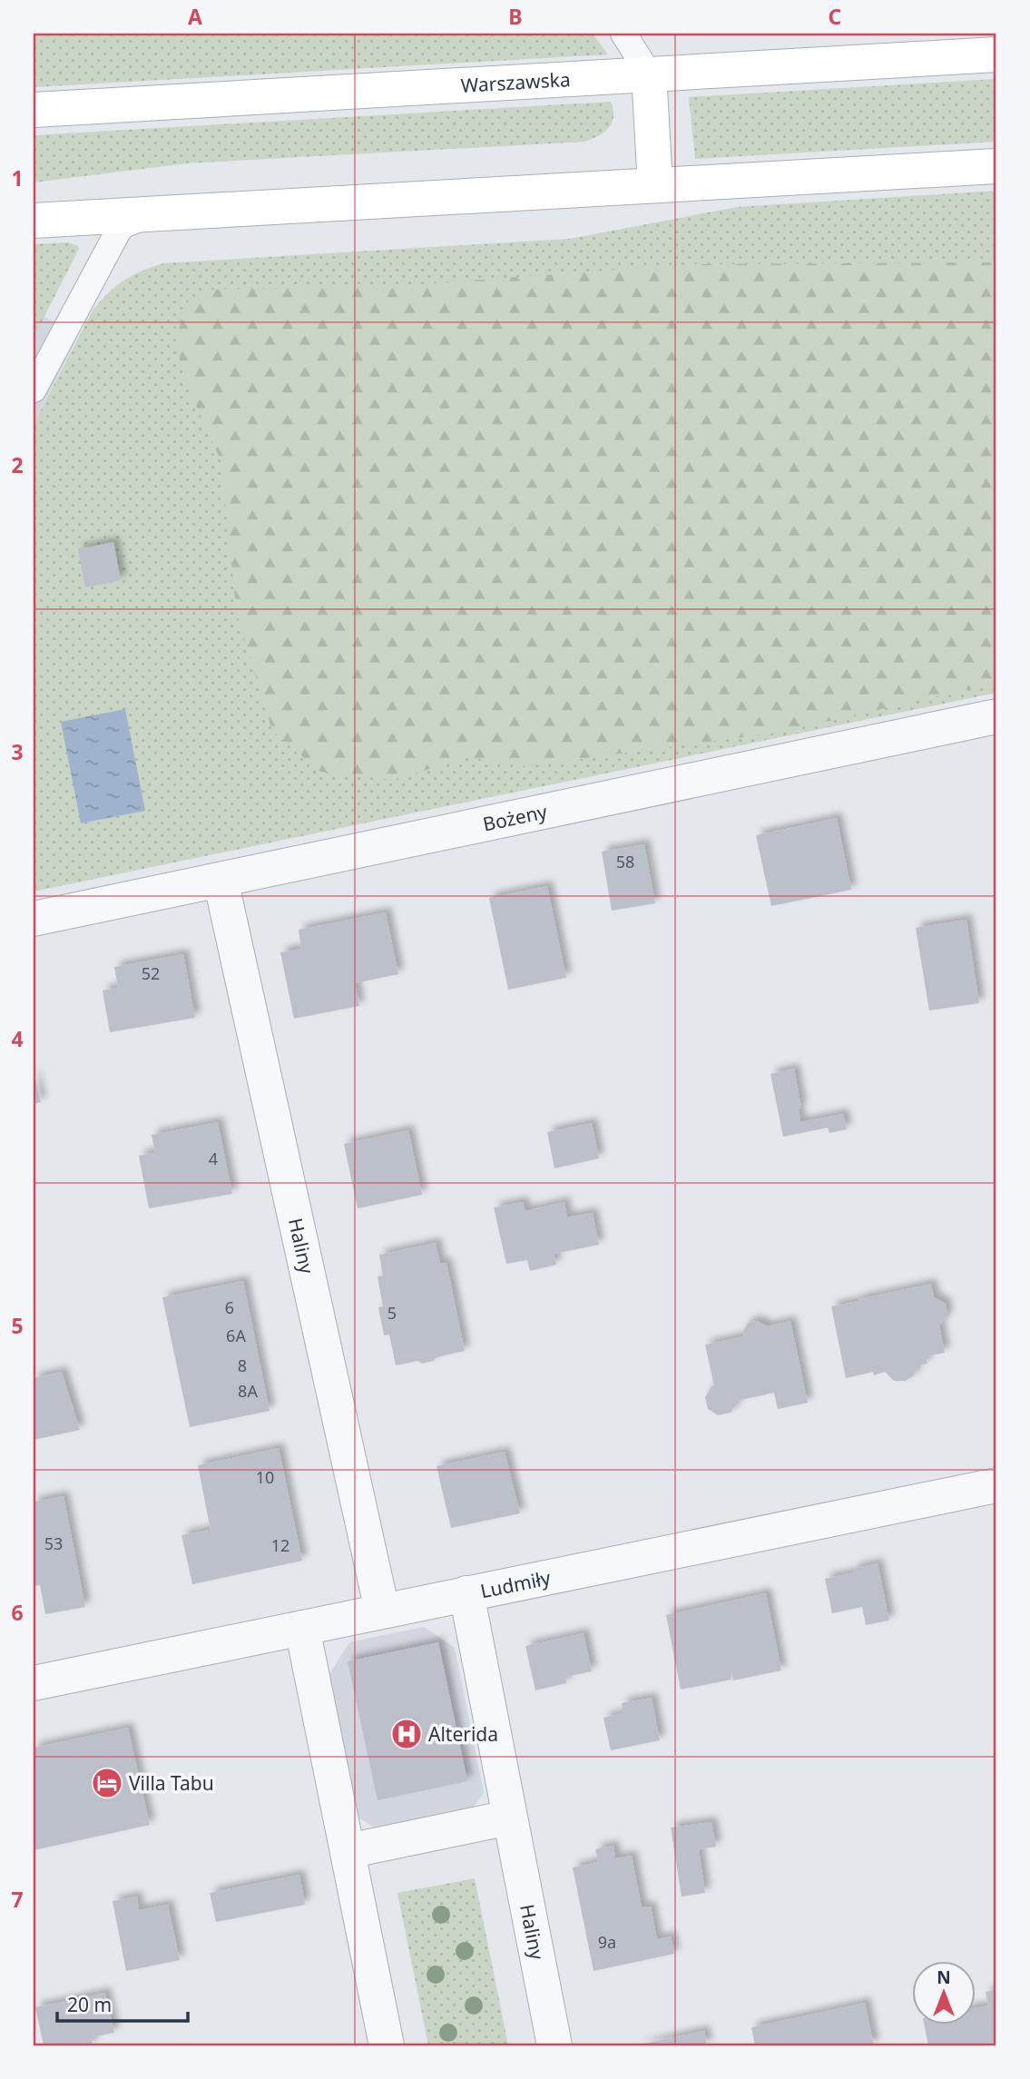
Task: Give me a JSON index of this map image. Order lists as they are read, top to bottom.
{
  "streets": {
    "main road": ["Warszawska"],
    "street": ["Bożeny", "Haliny", "Ludmiły"]
  },
  "crossings": [
    ["Bożeny", "Haliny"],
    ["Haliny", "Ludmiły"]
  ],
  "places": {
    "hospital": ["Alterida"],
    "hotel": ["Villa Tabu"]
  },
  "house_numbers": [
    "58",
    "52",
    "4",
    "6",
    "5",
    "6A",
    "8",
    "8A",
    "10",
    "53",
    "12",
    "9a"
  ],
  "scale_bar": "20 m",
  "north": "top",
  "grid": {
    "columns": ["A", "B", "C"],
    "rows": [
      "1",
      "2",
      "3",
      "4",
      "5",
      "6",
      "7"
    ]
  }
}
